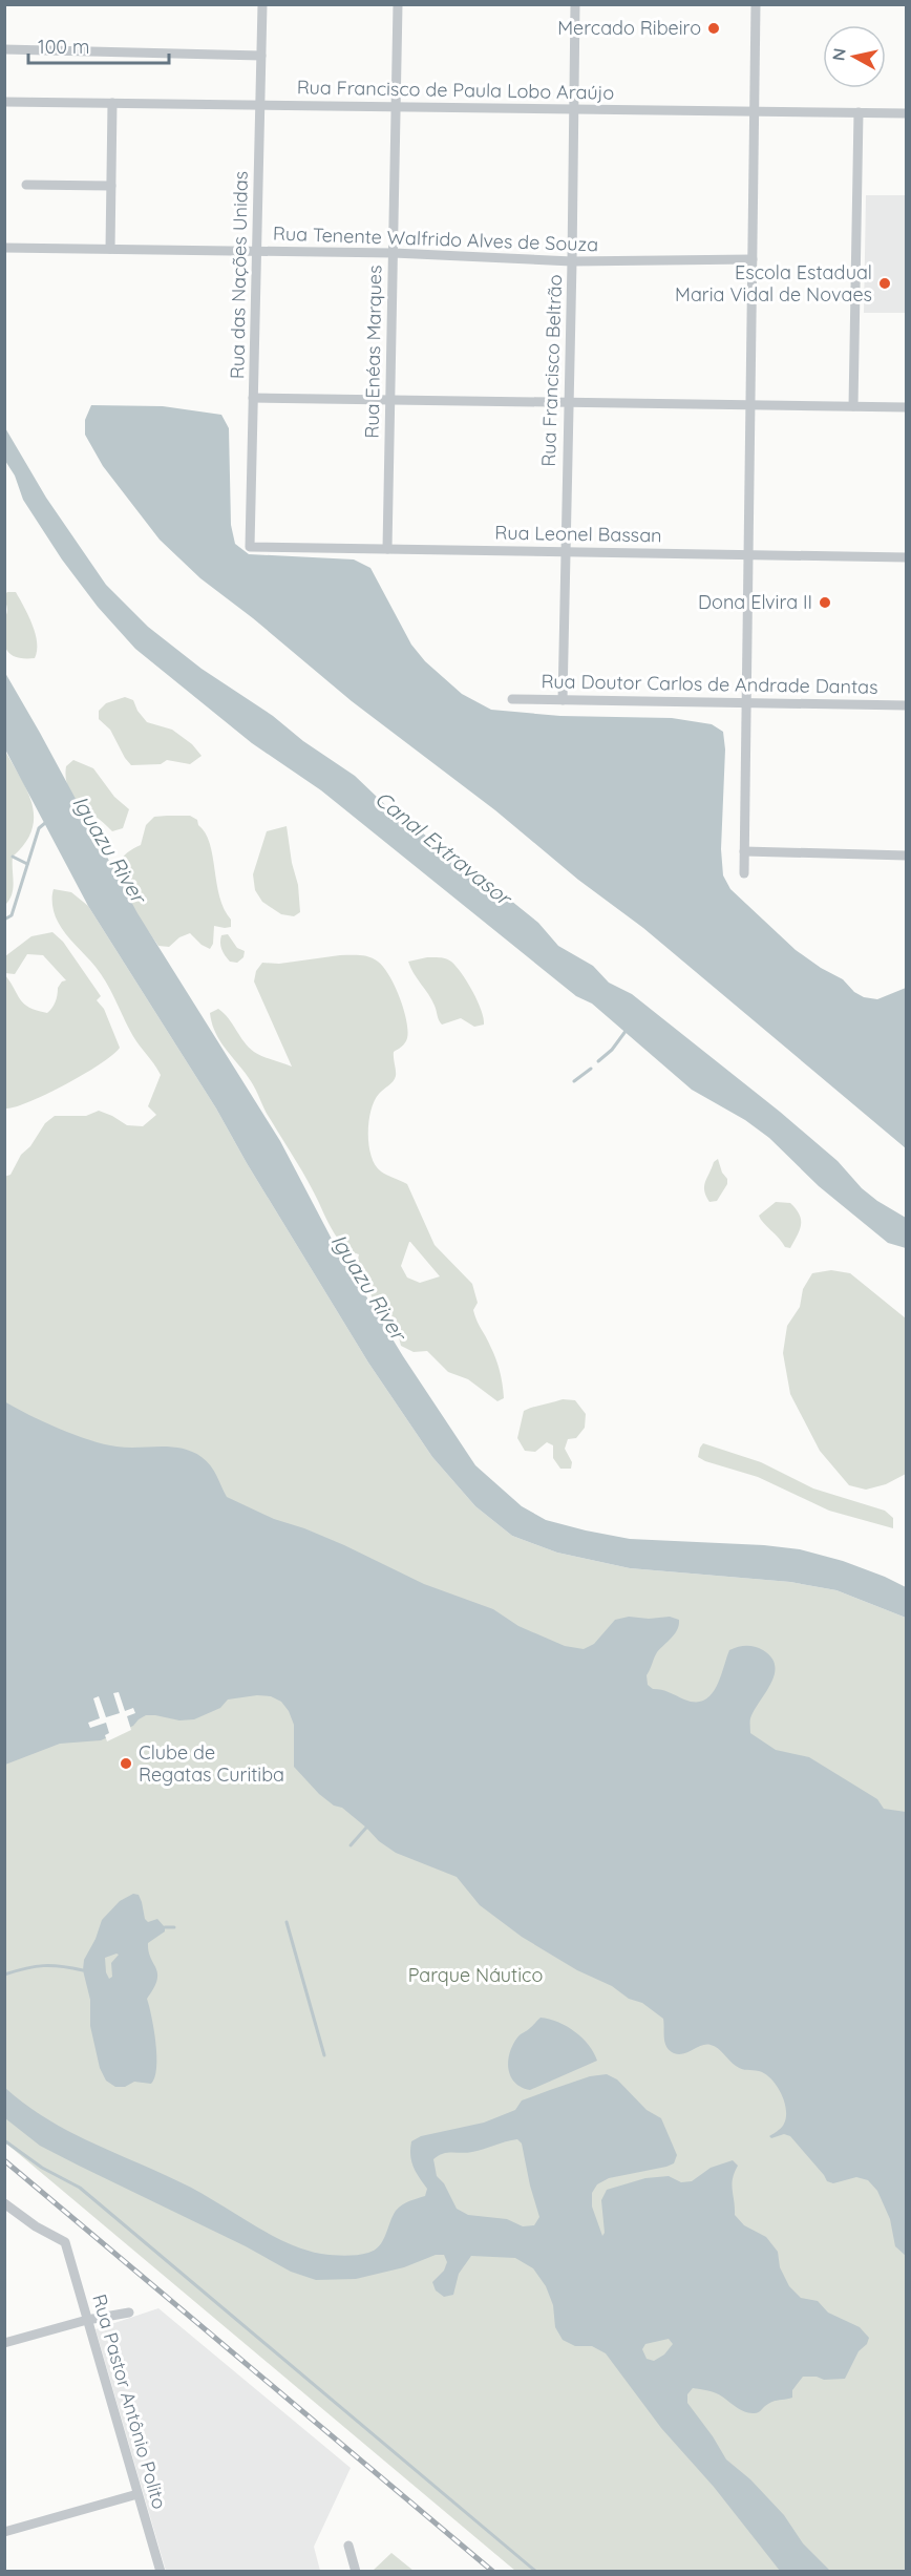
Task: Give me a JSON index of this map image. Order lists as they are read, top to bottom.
{
  "streets": {
    "street": [
      "Rua Francisco de Paula Lobo Araújo",
      "Rua Tenente Walfrido Alves de Souza",
      "Rua das Nações Unidas",
      "Rua Enéas Marques",
      "Rua Francisco Beltrão",
      "Rua Leonel Bassan",
      "Rua Doutor Carlos de Andrade Dantas",
      "Rua Pastor Antônio Polito"
    ]
  },
  "crossings": [
    ["Rua Francisco de Paula Lobo Araújo", "Rua das Nações Unidas"],
    ["Rua Francisco de Paula Lobo Araújo", "Rua Enéas Marques"],
    ["Rua Francisco de Paula Lobo Araújo", "Rua Francisco Beltrão"],
    ["Rua Tenente Walfrido Alves de Souza", "Rua das Nações Unidas"],
    ["Rua Tenente Walfrido Alves de Souza", "Rua Enéas Marques"],
    ["Rua Tenente Walfrido Alves de Souza", "Rua Francisco Beltrão"],
    ["Rua das Nações Unidas", "Rua Leonel Bassan"],
    ["Rua Enéas Marques", "Rua Leonel Bassan"],
    ["Rua Francisco Beltrão", "Rua Leonel Bassan"],
    ["Rua Francisco Beltrão", "Rua Doutor Carlos de Andrade Dantas"]
  ],
  "water": ["Canal Extravasor", "Iguazu River"],
  "parks": ["Parque Náutico"],
  "places": [
    "Mercado Ribeiro",
    "Escola Estadual Maria Vidal de Novaes",
    "Dona Elvira II",
    "Clube de Regatas Curitiba"
  ],
  "scale_bar": "100 m",
  "north": "left"
}
